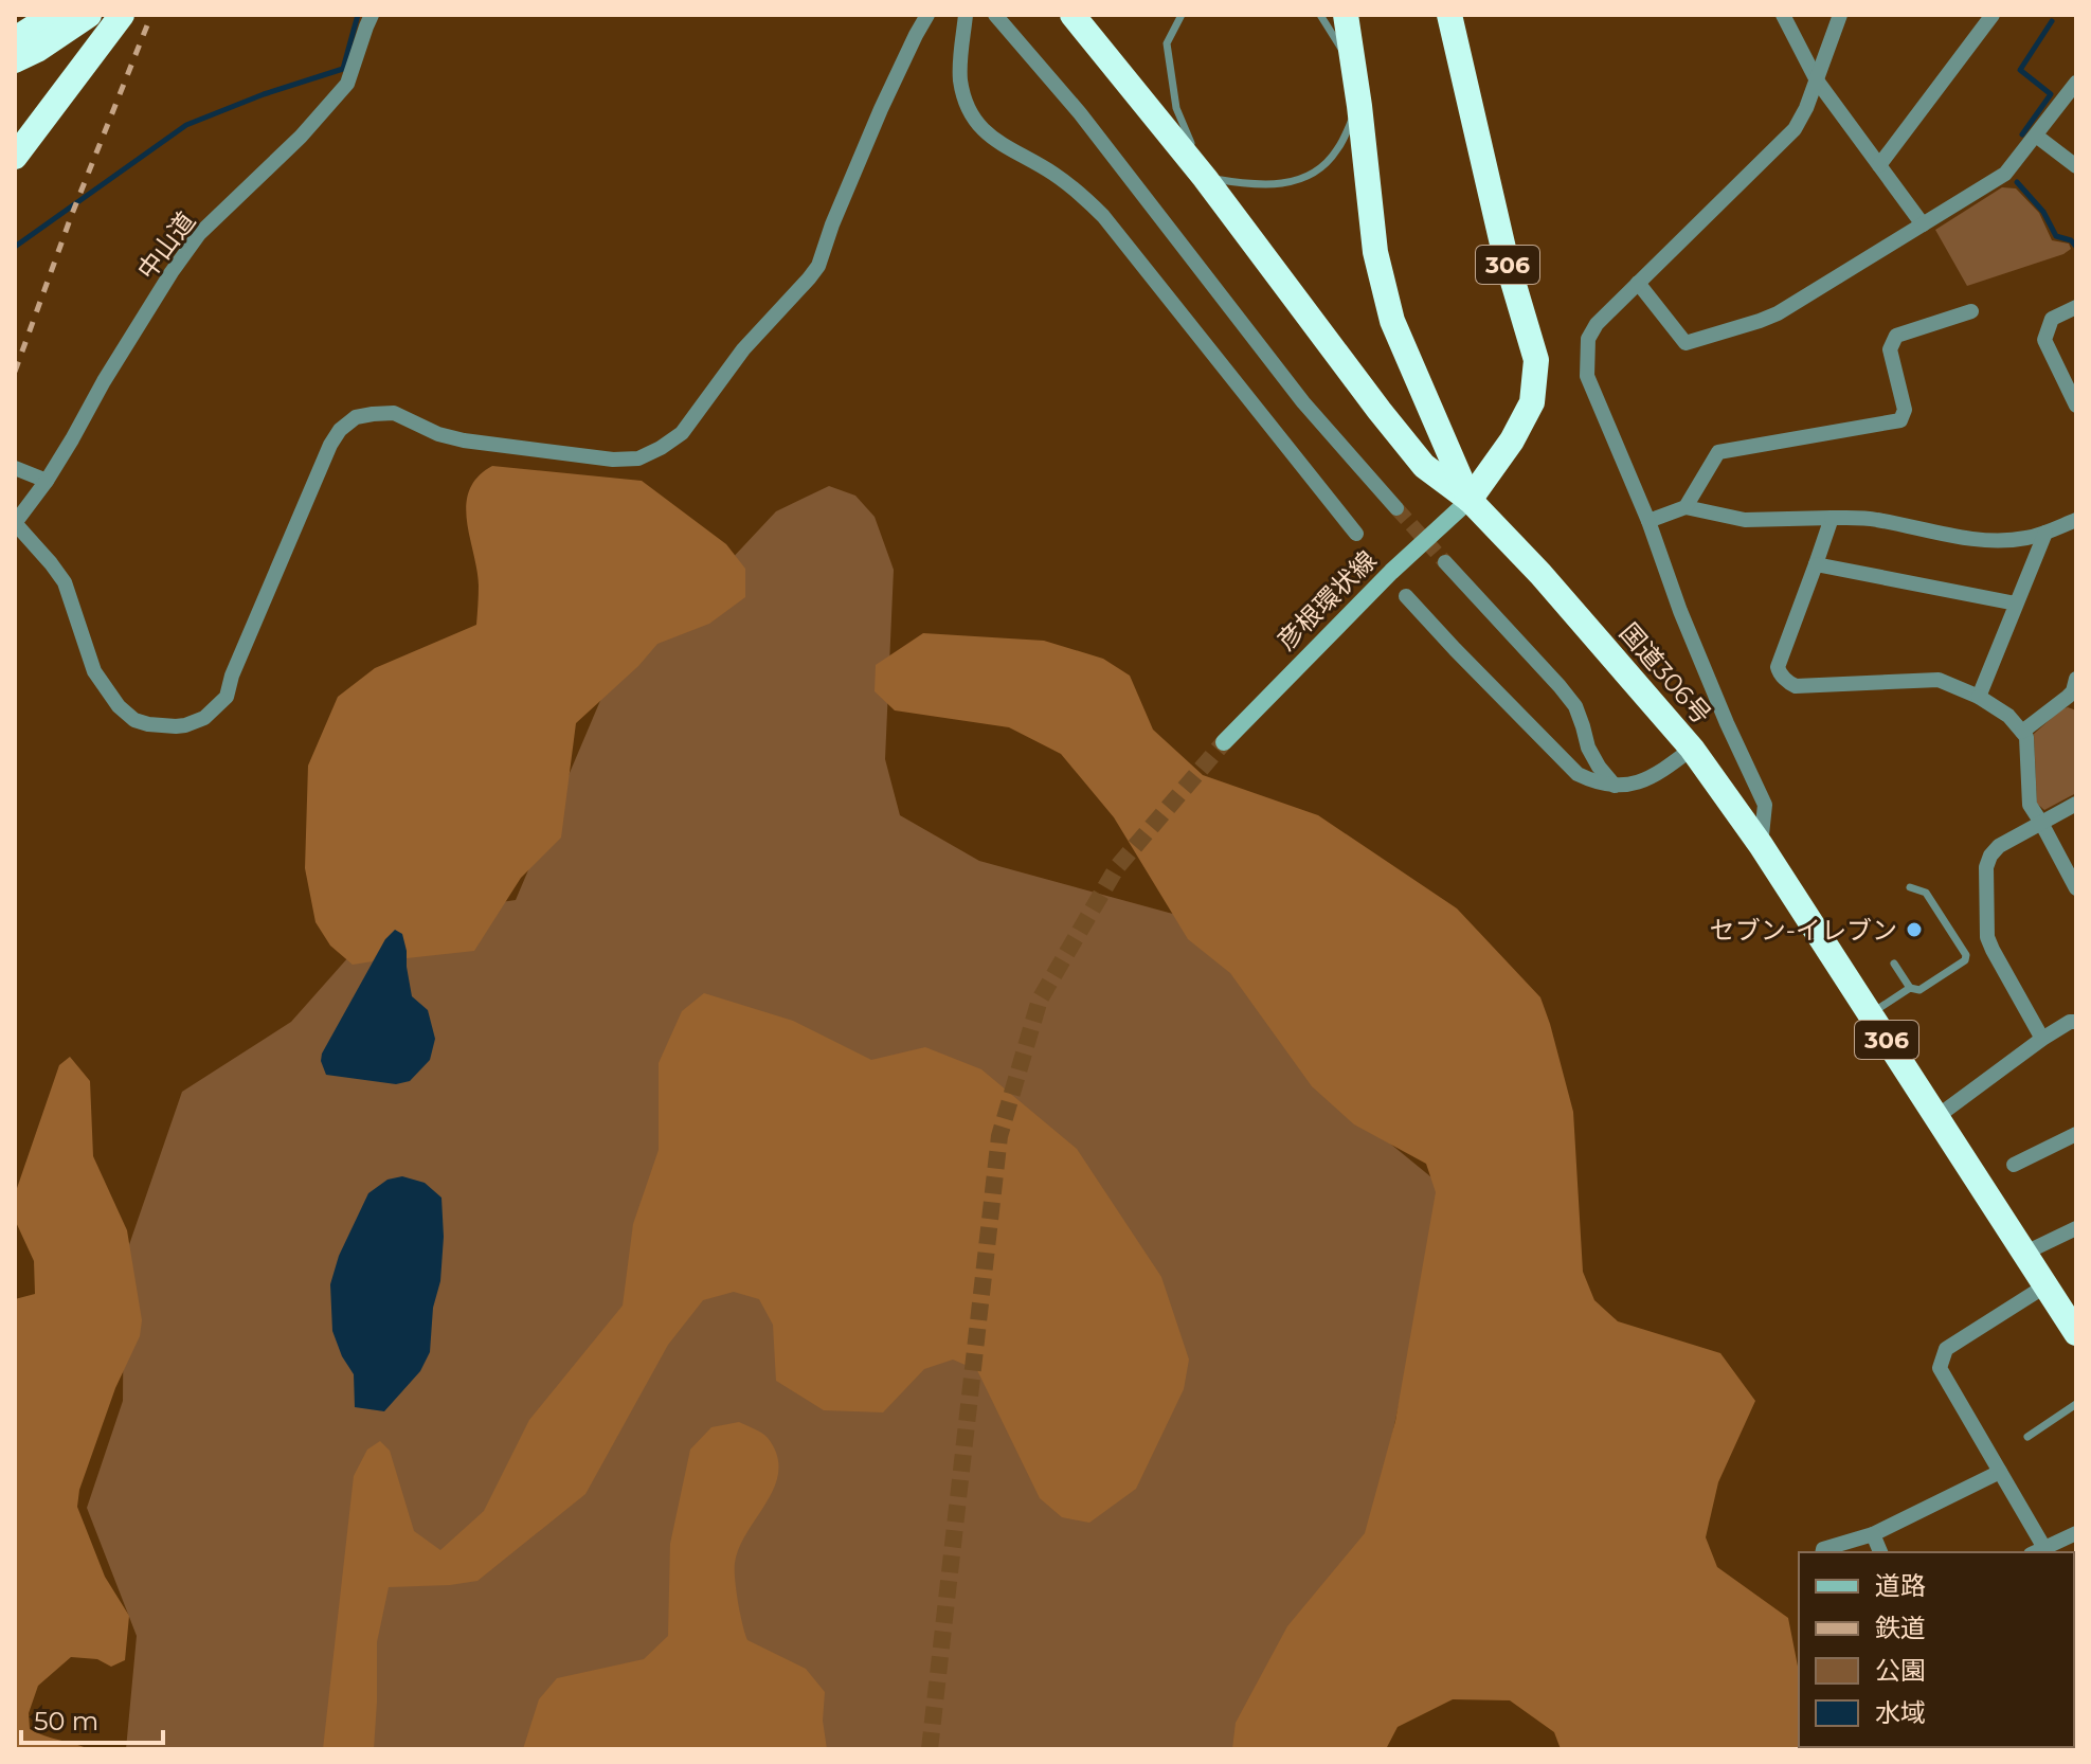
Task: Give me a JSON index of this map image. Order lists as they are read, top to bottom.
{
  "streets": {
    "highway": ["306", "国道306号"],
    "main road": ["彦根環状線"],
    "street": ["中山道"]
  },
  "crossings": [
    ["306", "彦根環状線"],
    ["306", "国道306号"],
    ["彦根環状線", "国道306号"]
  ],
  "places": ["セブン-イレブン"],
  "legend": [
    "道路",
    "鉄道",
    "公園",
    "水域"
  ],
  "scale_bar": "50 m"
}
